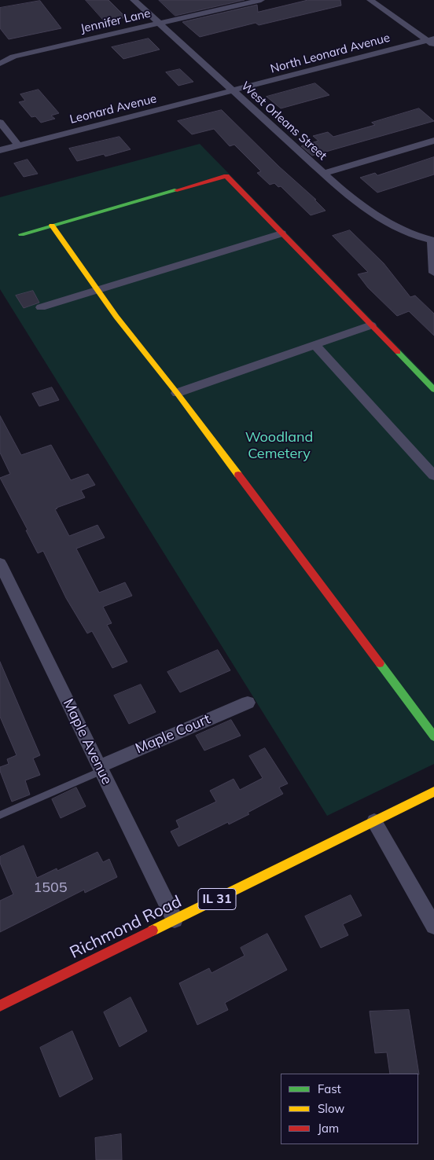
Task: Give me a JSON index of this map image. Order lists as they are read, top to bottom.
{
  "streets": {
    "street": [
      "Jennifer Lane",
      "North Leonard Avenue",
      "Leonard Avenue",
      "West Orleans Street",
      "Maple Court",
      "Maple Avenue",
      "IL 31",
      "Richmond Road"
    ]
  },
  "crossings": [
    ["Jennifer Lane", "West Orleans Street"],
    ["North Leonard Avenue", "Leonard Avenue"],
    ["North Leonard Avenue", "West Orleans Street"],
    ["Leonard Avenue", "West Orleans Street"],
    ["Maple Court", "Maple Avenue"],
    ["Maple Avenue", "Richmond Road"]
  ],
  "parks": ["Woodland Cemetery"],
  "house_numbers": ["1505"],
  "legend": ["Fast", "Slow", "Jam"]
}
